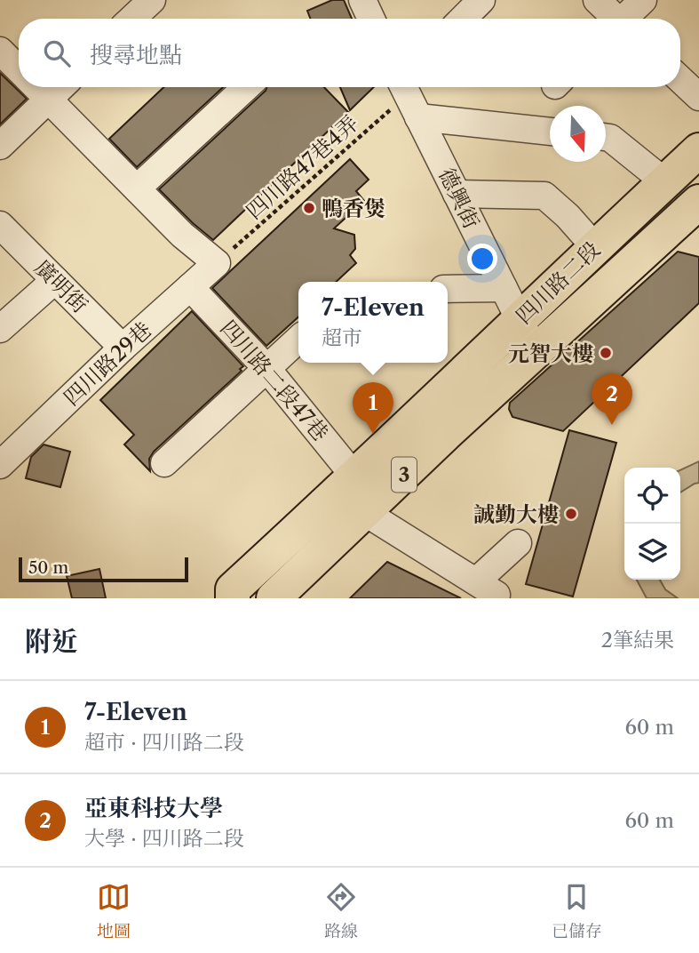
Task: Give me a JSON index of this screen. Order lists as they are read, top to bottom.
{
  "streets": {
    "main road": ["四川路二段", "3"],
    "street": [
      "德興街",
      "廣明街",
      "四川路29巷",
      "四川路二段47巷"
    ],
    "path": ["四川路47巷4弄"]
  },
  "crossings": [
    ["四川路47巷4弄", "德興街"],
    ["四川路47巷4弄", "四川路29巷"],
    ["德興街", "四川路二段"],
    ["四川路二段", "四川路二段47巷"],
    ["廣明街", "四川路29巷"],
    ["四川路29巷", "四川路二段47巷"]
  ],
  "places": ["鴨香煲", "元智大樓", "誠勤大樓"],
  "scale_bar": "50 m",
  "north": "bottom",
  "page": {
    "search": "搜尋地點",
    "popup": ["7-Eleven", "超市"],
    "pins": ["2", "1"],
    "scale": "50 m",
    "heading": ["附近", "2筆結果"],
    "list": [
      {
        "mark": "1",
        "name": "7-Eleven",
        "note": "超市 · 四川路二段",
        "value": "60 m"
      },
      {
        "mark": "2",
        "name": "亞東科技大學",
        "note": "大學 · 四川路二段",
        "value": "60 m"
      }
    ],
    "nav": ["地圖", "路線", "已儲存"]
  }
}
